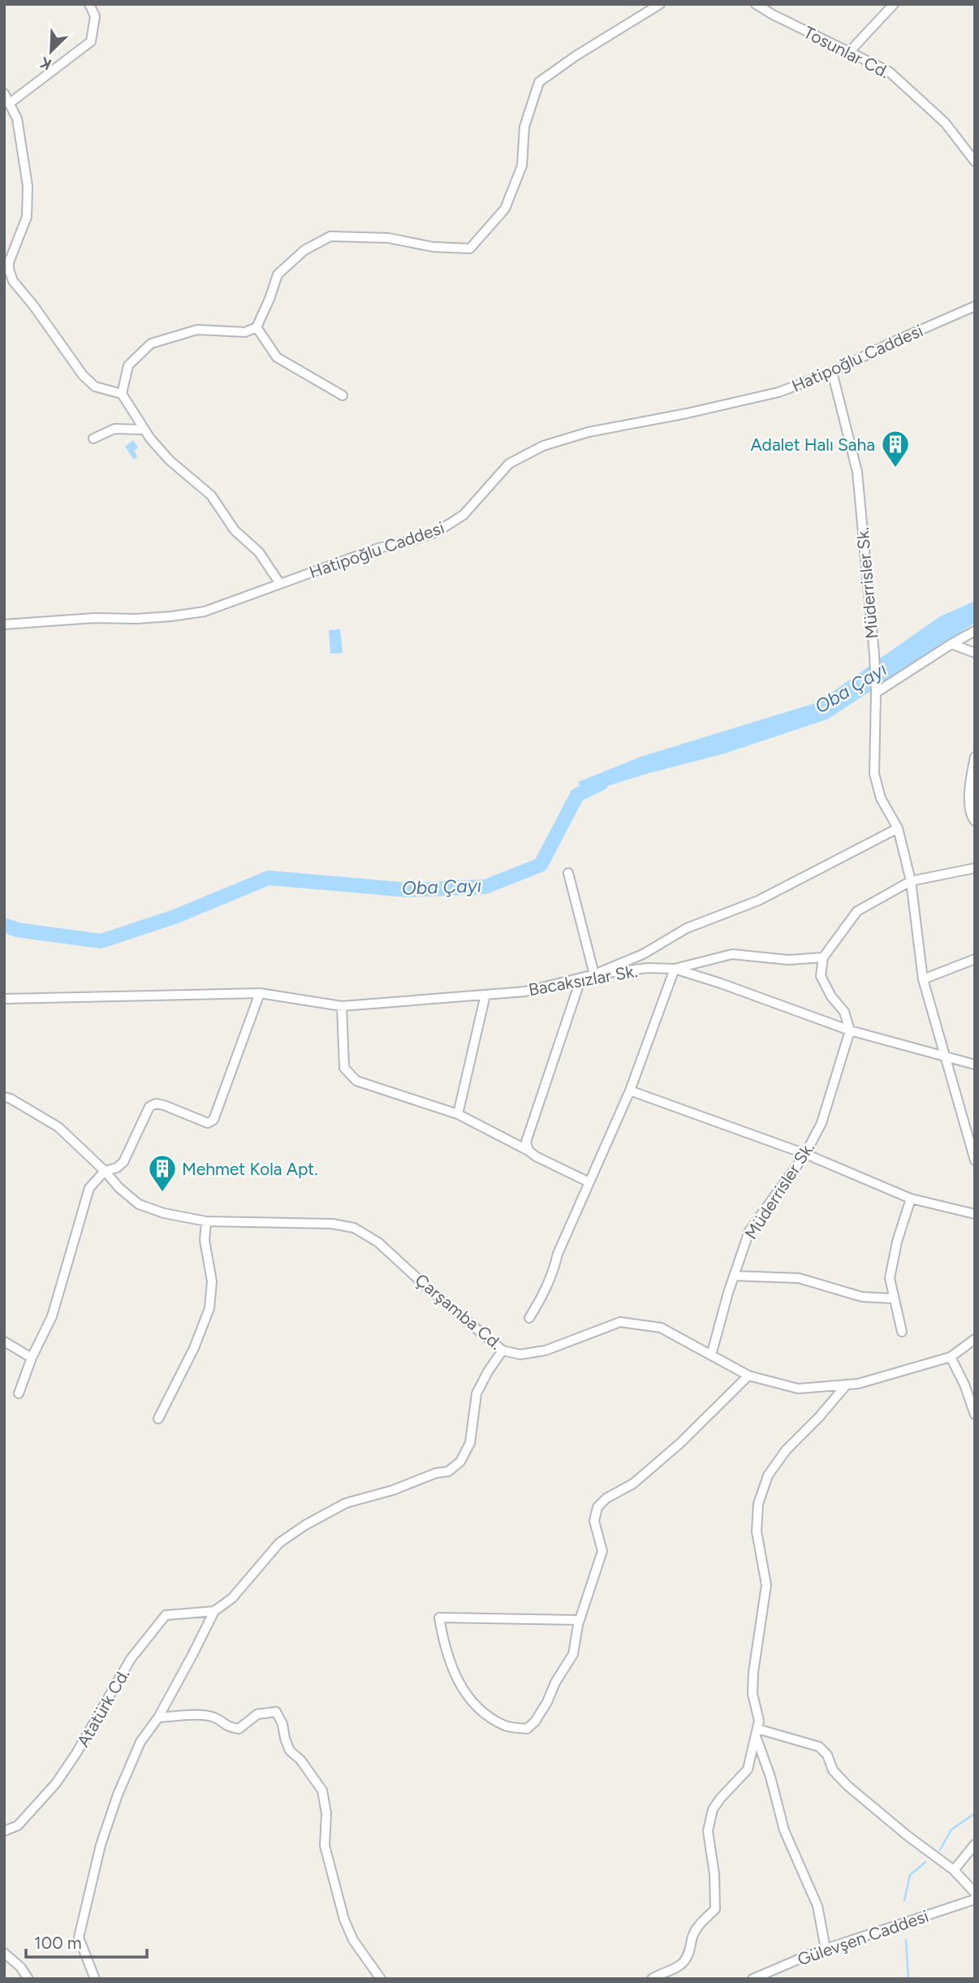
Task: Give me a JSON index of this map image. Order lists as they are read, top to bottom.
{
  "streets": {
    "street": [
      "Tosunlar Cd.",
      "Hatipoğlu Caddesi",
      "Müderrisler Sk.",
      "Bacaksızlar Sk.",
      "Çarşamba Cd.",
      "Atatürk Cd.",
      "Gülevşen Caddesi"
    ]
  },
  "crossings": [
    ["Hatipoğlu Caddesi", "Müderrisler Sk."],
    ["Müderrisler Sk.", "Çarşamba Cd."]
  ],
  "water": ["Oba Çayı"],
  "places": {
    "building": ["Adalet Halı Saha", "Mehmet Kola Apt."]
  },
  "scale_bar": "100 m",
  "north": "bottom left"
}
